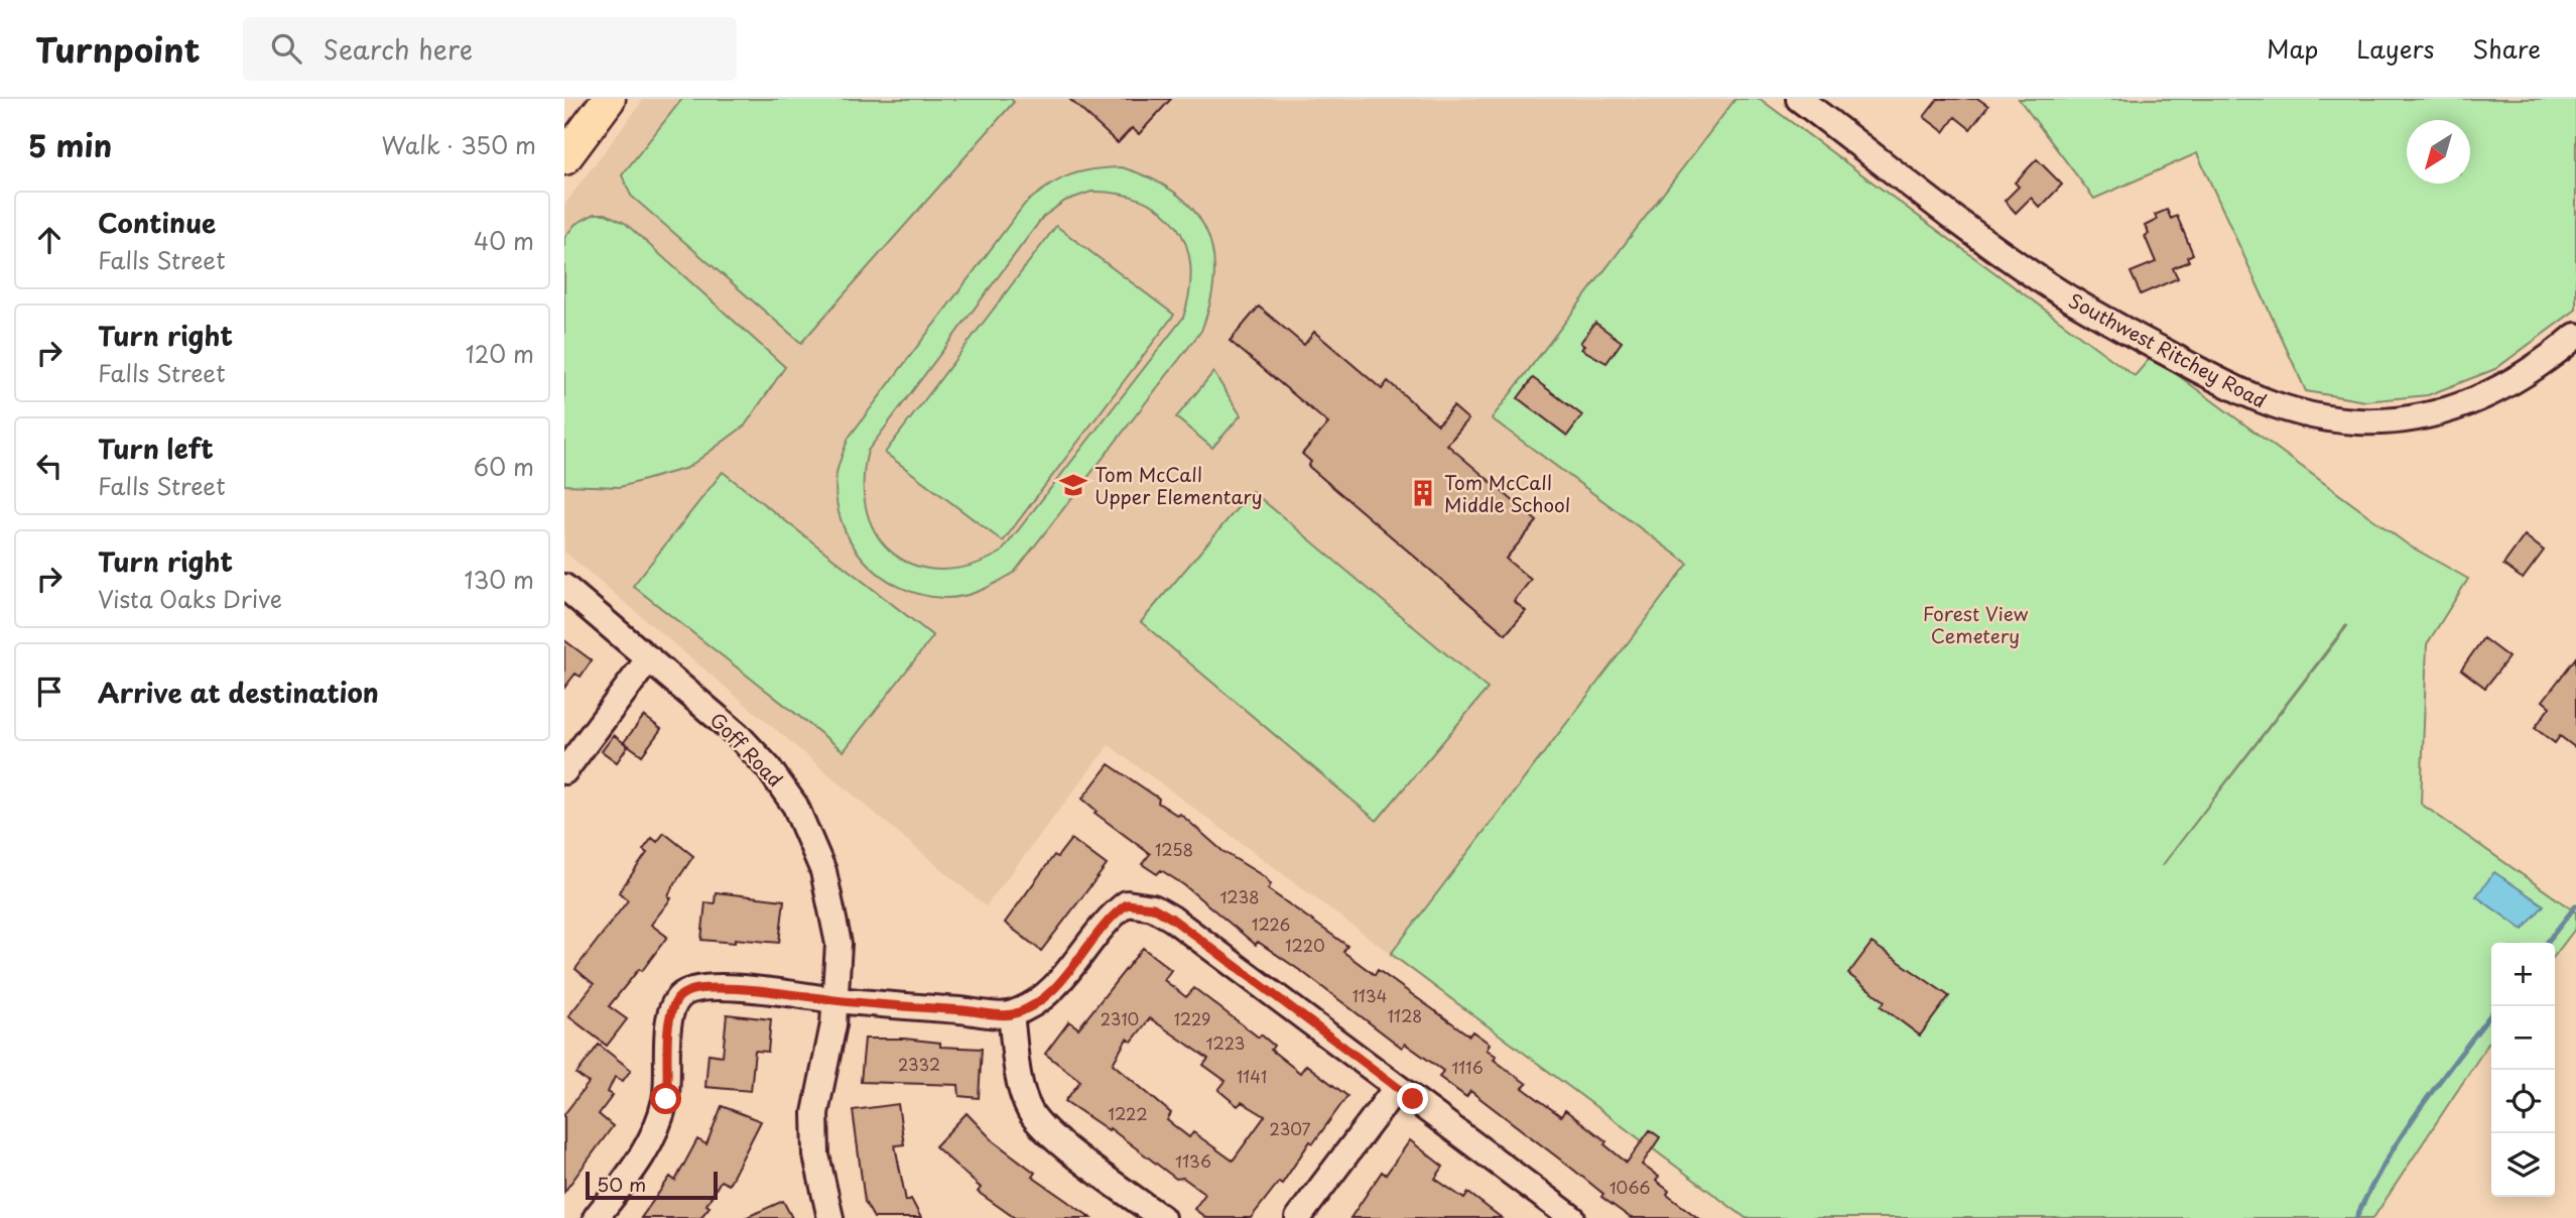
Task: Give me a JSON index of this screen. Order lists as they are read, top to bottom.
{
  "streets": {
    "street": ["Southwest Ritchey Road", "Goff Road"]
  },
  "parks": ["Forest View Cemetery"],
  "places": {
    "school or university": ["Tom McCall Upper Elementary"],
    "building": ["Tom McCall Middle School"]
  },
  "house_numbers": [
    "1258",
    "1238",
    "1226",
    "1220",
    "1134",
    "1128",
    "2310",
    "1229",
    "1223",
    "2332",
    "1116",
    "1141",
    "1222",
    "2307",
    "1136",
    "1066"
  ],
  "scale_bar": "50 m",
  "north": "bottom left",
  "page": {
    "header": "Turnpoint",
    "search": "Search here",
    "nav": ["Map", "Layers", "Share"],
    "heading": ["5 min", "Walk · 350 m"],
    "list": [
      ["Continue", "Falls Street", "40 m"],
      ["Turn right", "Falls Street", "120 m"],
      ["Turn left", "Falls Street", "60 m"],
      ["Turn right", "Vista Oaks Drive", "130 m"],
      "Arrive at destination"
    ],
    "map_buttons": ["+", "−"],
    "scale": "50 m"
  }
}
